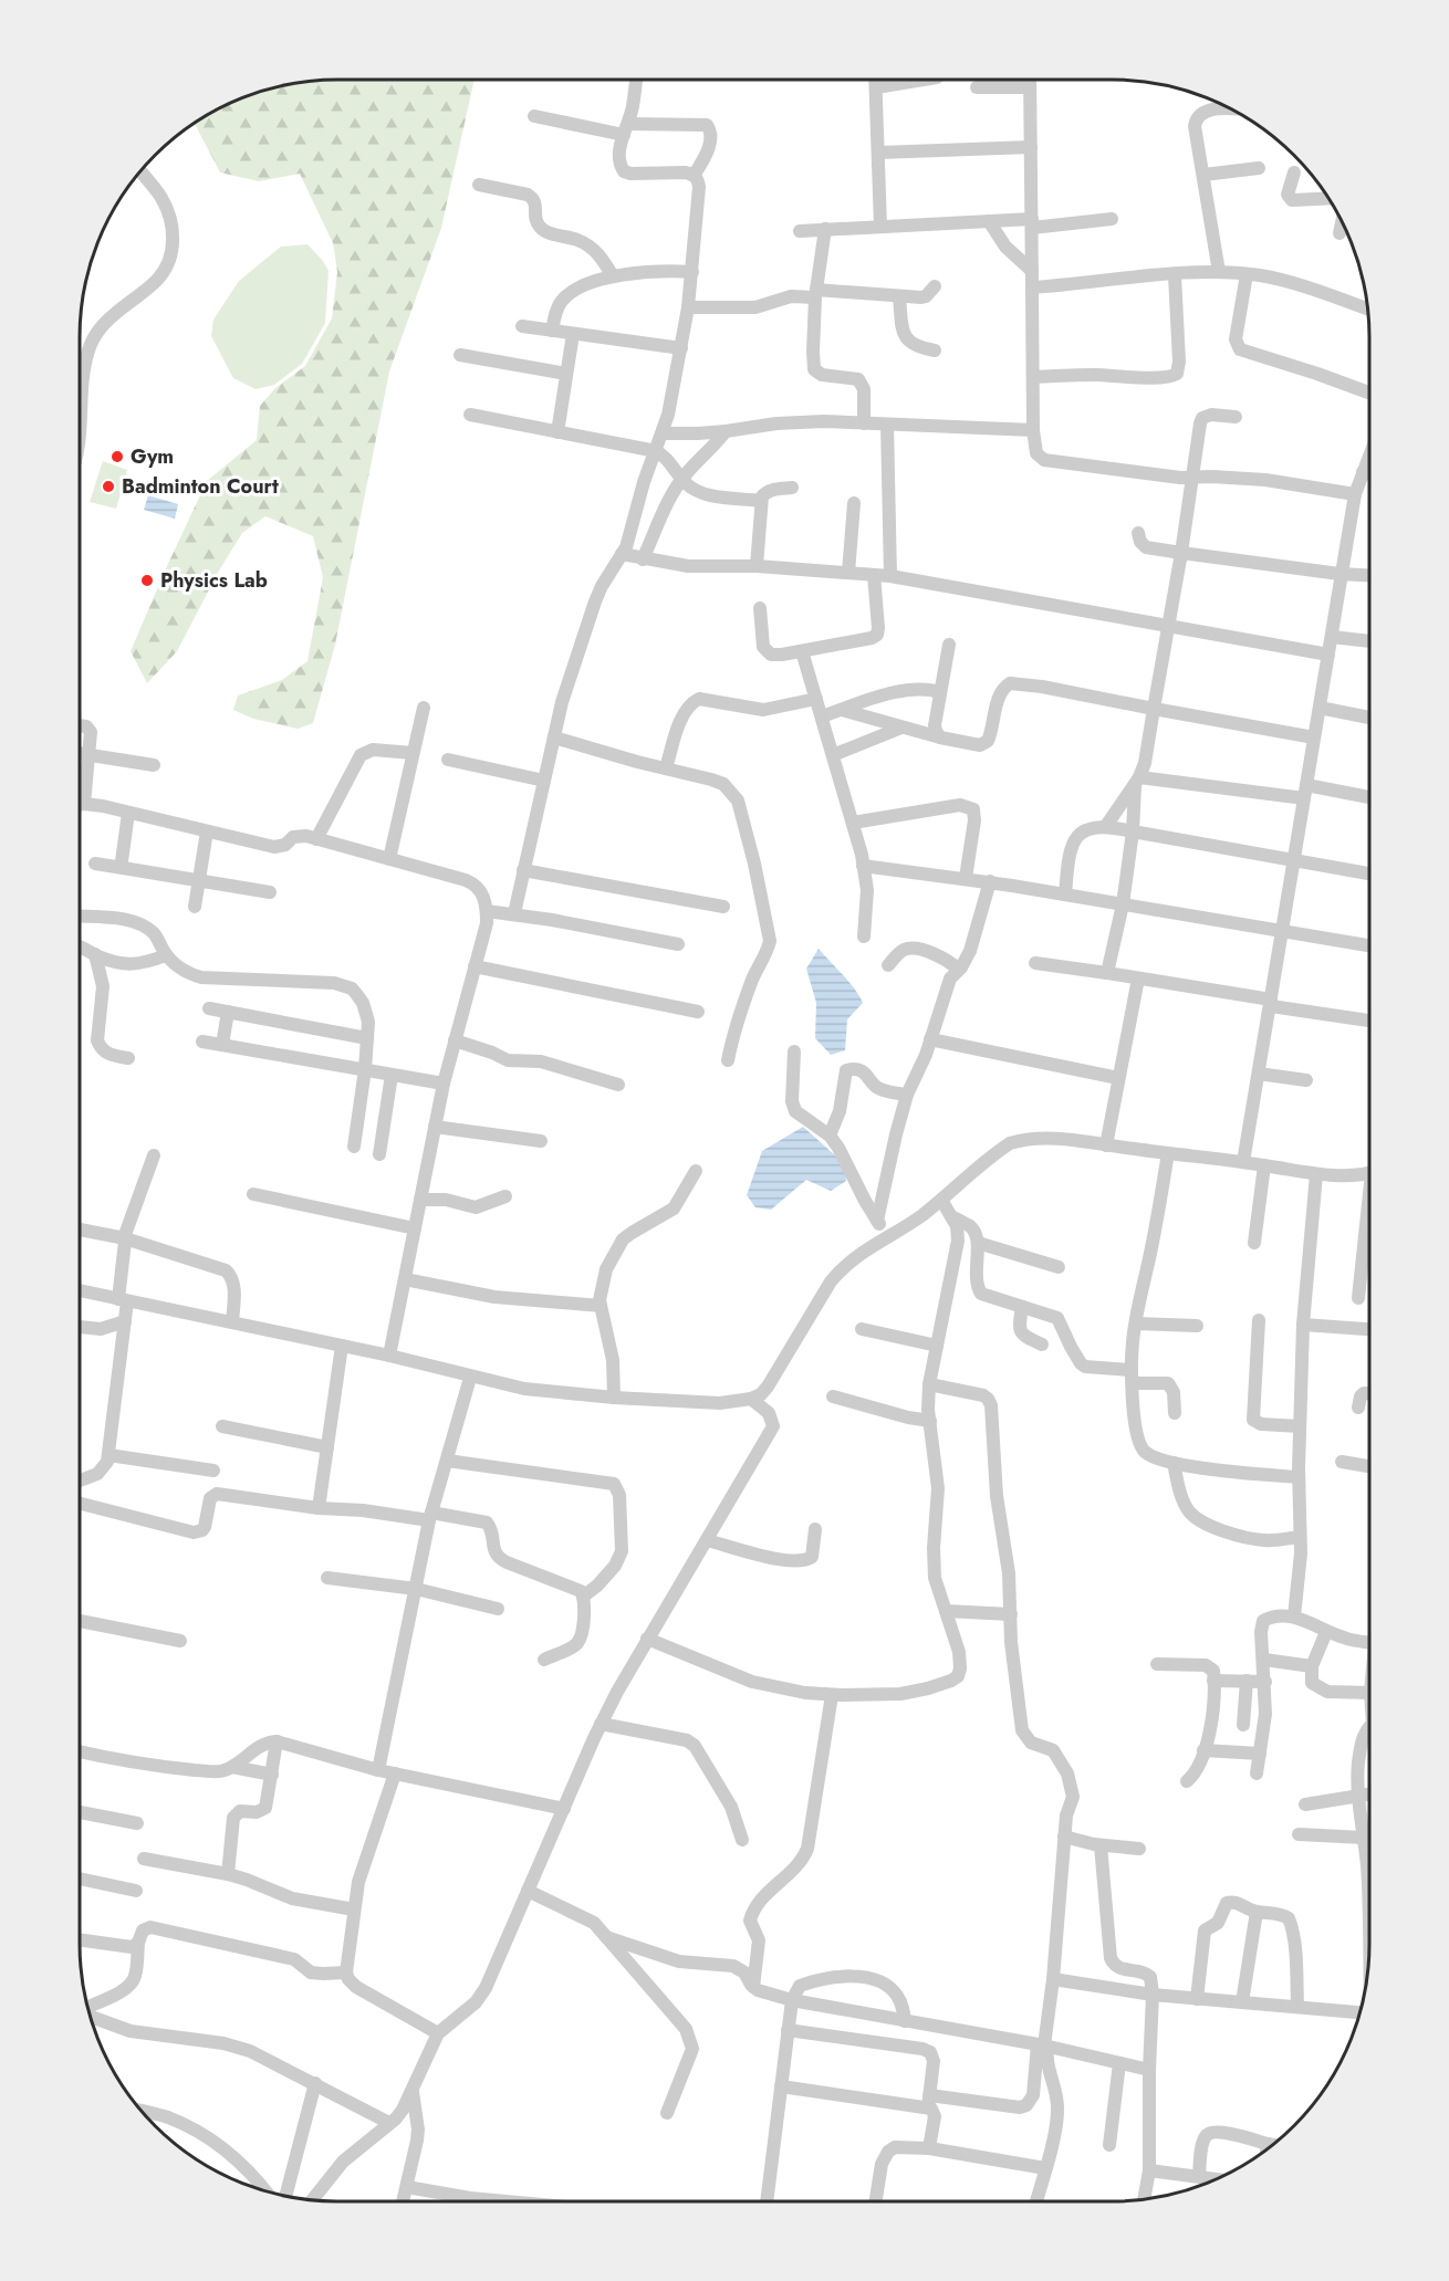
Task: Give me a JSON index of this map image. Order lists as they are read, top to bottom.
{
  "places": ["Gym", "Badminton Court", "Physics Lab"]
}
